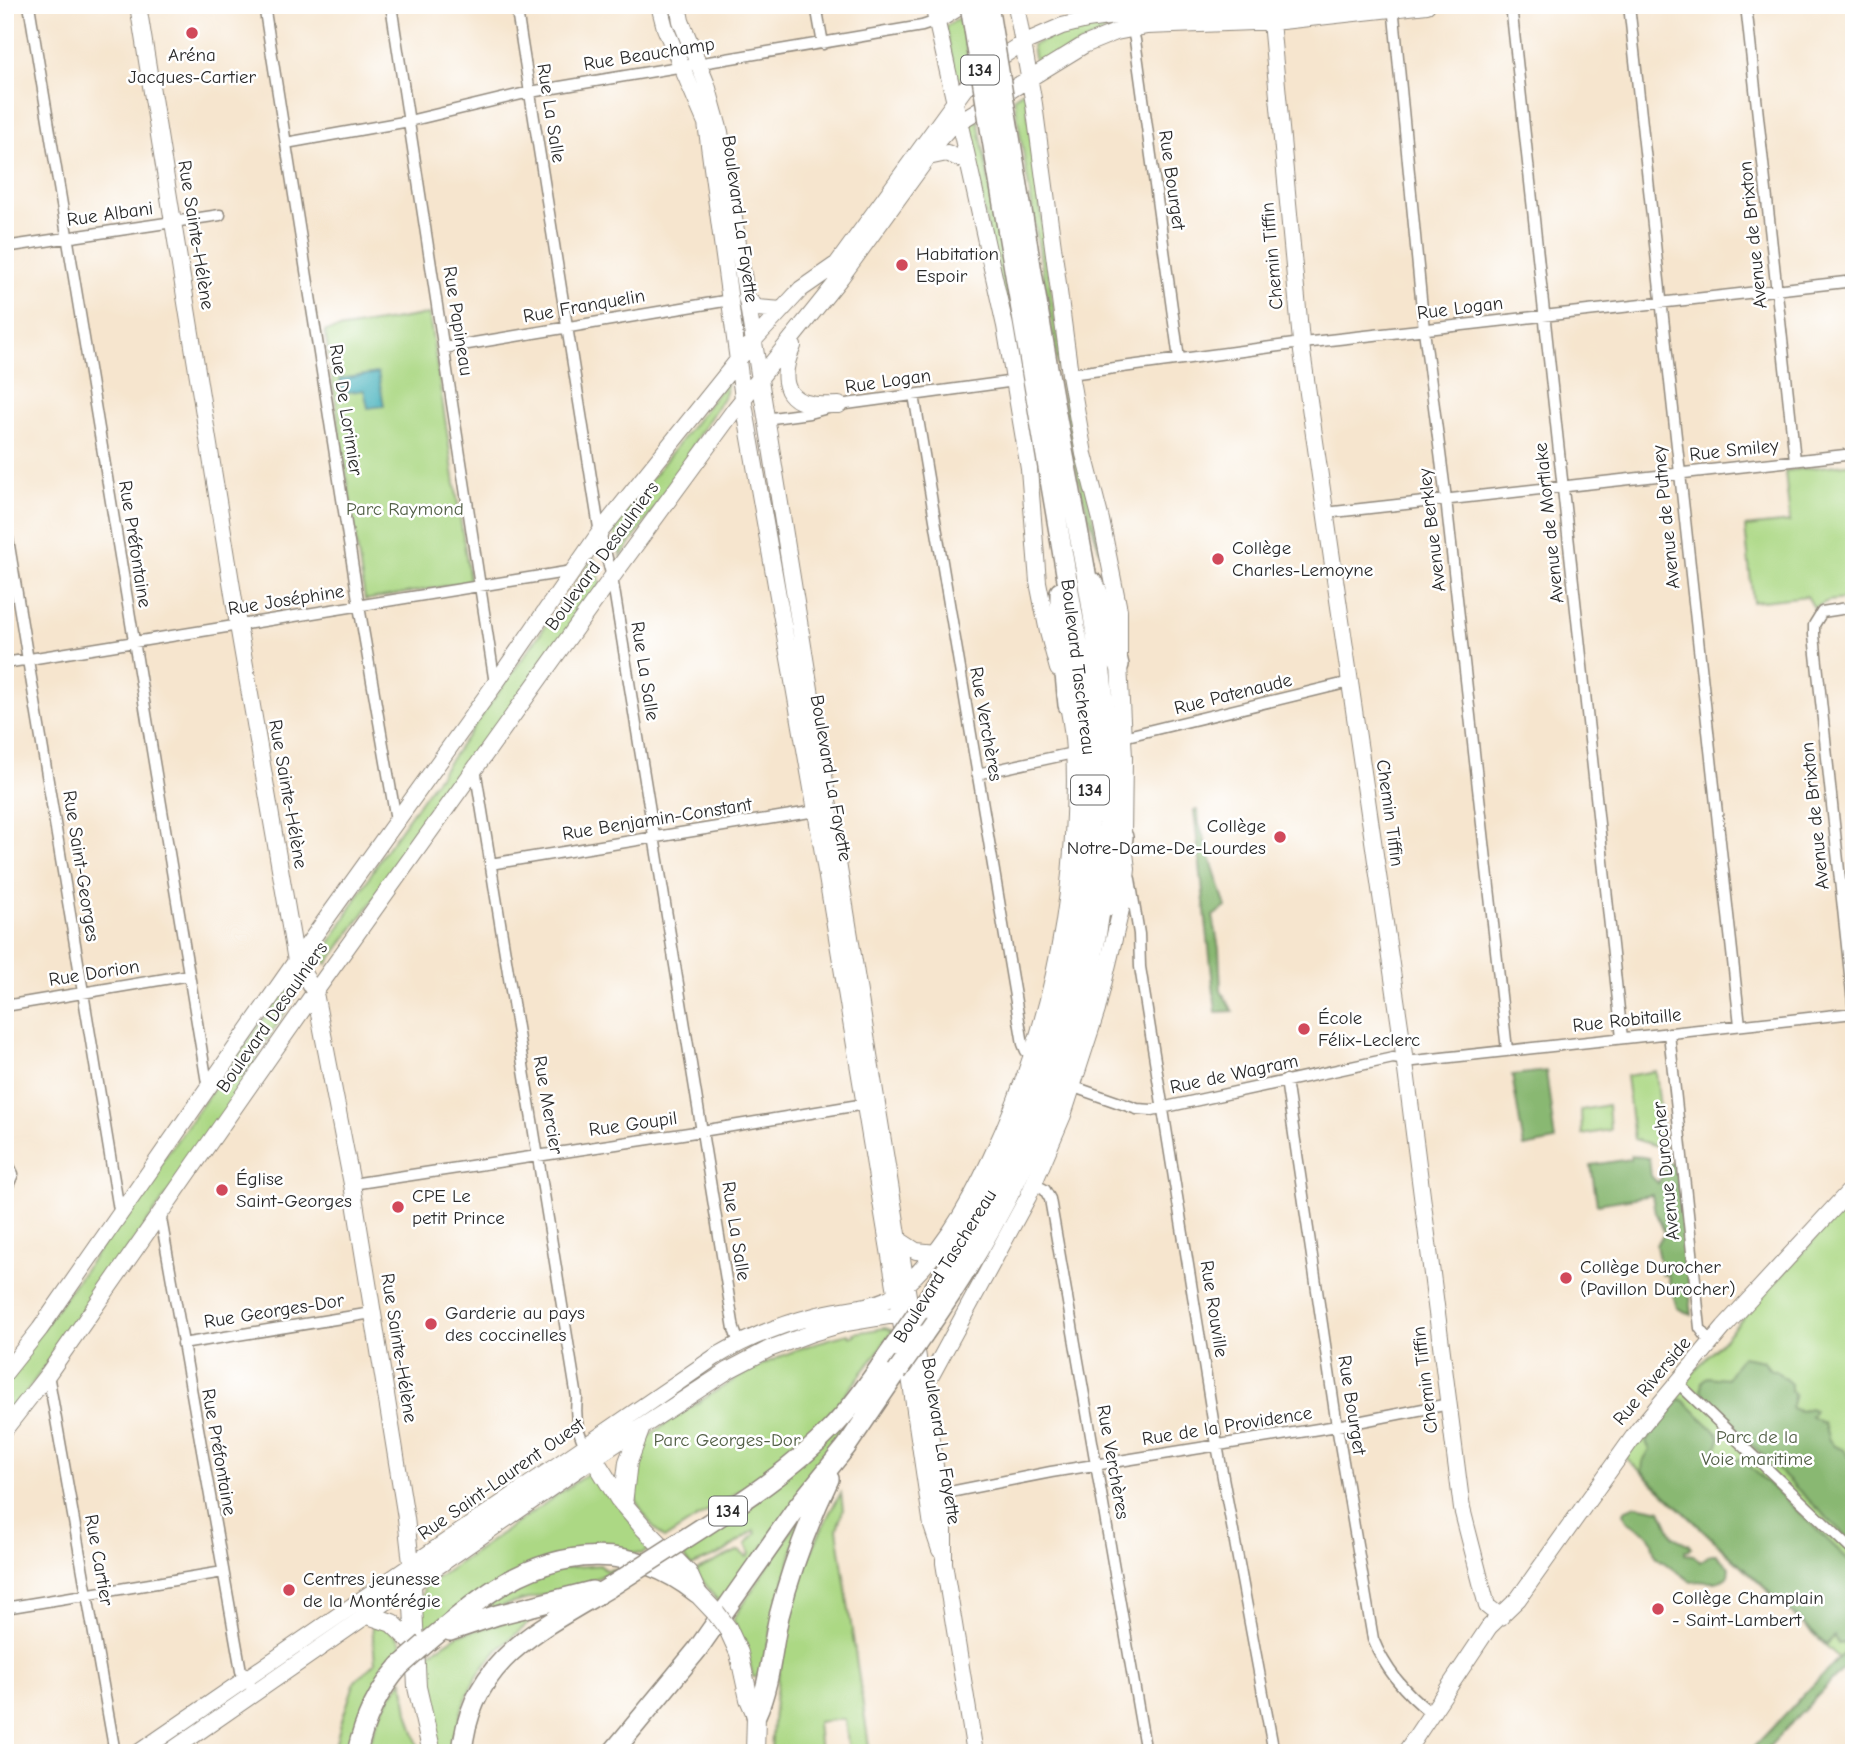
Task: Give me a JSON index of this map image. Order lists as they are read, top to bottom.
{
  "streets": {
    "highway": ["134", "Boulevard Taschereau"],
    "street": [
      "Rue Beauchamp",
      "Rue La Salle",
      "Rue Bourget",
      "Rue Albani",
      "Boulevard La Fayette",
      "Rue Sainte-Hélène",
      "Avenue de Brixton",
      "Chemin Tiffin",
      "Rue Franquelin",
      "Rue Logan",
      "Rue Papineau",
      "Rue De Lorimier",
      "Rue Smiley",
      "Avenue de Putney",
      "Avenue de Mortlake",
      "Avenue Berkley",
      "Rue Préfontaine",
      "Boulevard Desaulniers",
      "Rue Joséphine",
      "Rue Patenaude",
      "Rue Verchères",
      "Rue Benjamin-Constant",
      "Rue Saint-Georges",
      "Rue Dorion",
      "Rue Robitaille",
      "Rue de Wagram",
      "Rue Mercier",
      "Rue Goupil",
      "Avenue Durocher",
      "Rue Rouville",
      "Rue Georges-Dor",
      "Rue Riverside",
      "Rue de la Providence",
      "Rue Saint-Laurent Ouest",
      "Rue Cartier"
    ]
  },
  "crossings": [
    ["Rue Beauchamp", "Rue La Salle"],
    ["Rue Beauchamp", "Boulevard La Fayette"],
    ["Rue Beauchamp", "Rue Papineau"],
    ["Rue Beauchamp", "Rue De Lorimier"],
    ["Rue Beauchamp", "Boulevard Taschereau"],
    ["Rue La Salle", "Rue Franquelin"],
    ["Rue La Salle", "Boulevard Desaulniers"],
    ["Rue La Salle", "Rue Benjamin-Constant"],
    ["Rue La Salle", "Rue Goupil"],
    ["Rue La Salle", "Rue Saint-Laurent Ouest"],
    ["Rue Bourget", "Rue Logan"],
    ["Rue Bourget", "Boulevard Desaulniers"],
    ["Rue Bourget", "Rue de Wagram"],
    ["Rue Bourget", "Rue Riverside"],
    ["Rue Bourget", "Rue de la Providence"],
    ["Rue Albani", "Rue Sainte-Hélène"],
    ["Rue Albani", "Rue Préfontaine"],
    ["Boulevard La Fayette", "Rue Franquelin"],
    ["Boulevard La Fayette", "Rue Logan"],
    ["Boulevard La Fayette", "Boulevard Desaulniers"],
    ["Boulevard La Fayette", "Boulevard Taschereau"],
    ["Boulevard La Fayette", "Rue Benjamin-Constant"],
    ["Boulevard La Fayette", "Rue Goupil"],
    ["Boulevard La Fayette", "Rue de la Providence"],
    ["Boulevard La Fayette", "Rue Saint-Laurent Ouest"],
    ["Rue Sainte-Hélène", "Boulevard Desaulniers"],
    ["Rue Sainte-Hélène", "Rue Joséphine"],
    ["Rue Sainte-Hélène", "Rue Goupil"],
    ["Rue Sainte-Hélène", "Rue Georges-Dor"],
    ["Rue Sainte-Hélène", "Rue Saint-Laurent Ouest"],
    ["Avenue de Brixton", "Rue Logan"],
    ["Avenue de Brixton", "Rue Smiley"],
    ["Avenue de Brixton", "Rue Robitaille"],
    ["Chemin Tiffin", "Rue Logan"],
    ["Chemin Tiffin", "Rue Smiley"],
    ["Chemin Tiffin", "Boulevard Desaulniers"],
    ["Chemin Tiffin", "Rue Patenaude"],
    ["Chemin Tiffin", "Rue Robitaille"],
    ["Chemin Tiffin", "Rue de Wagram"],
    ["Chemin Tiffin", "Rue Riverside"],
    ["Chemin Tiffin", "Rue de la Providence"],
    ["Rue Franquelin", "Rue Papineau"],
    ["Rue Logan", "Avenue de Putney"],
    ["Rue Logan", "Avenue de Mortlake"],
    ["Rue Logan", "Avenue Berkley"],
    ["Rue Logan", "Boulevard Taschereau"],
    ["Rue Logan", "Rue Verchères"],
    ["Rue Papineau", "Boulevard Desaulniers"],
    ["Rue Papineau", "Rue Joséphine"],
    ["Rue De Lorimier", "Boulevard Desaulniers"],
    ["Rue De Lorimier", "Rue Joséphine"],
    ["Rue Smiley", "Avenue de Putney"],
    ["Rue Smiley", "Avenue de Mortlake"],
    ["Rue Smiley", "Avenue Berkley"],
    ["Avenue de Putney", "Rue Robitaille"],
    ["Avenue de Mortlake", "Rue Robitaille"],
    ["Avenue Berkley", "Boulevard Desaulniers"],
    ["Avenue Berkley", "Rue Robitaille"],
    ["Rue Préfontaine", "Boulevard Desaulniers"],
    ["Rue Préfontaine", "Rue Joséphine"],
    ["Rue Préfontaine", "Rue Dorion"],
    ["Rue Préfontaine", "Rue Georges-Dor"],
    ["Rue Préfontaine", "Rue Saint-Laurent Ouest"],
    ["Boulevard Desaulniers", "Rue Joséphine"],
    ["Boulevard Desaulniers", "Boulevard Taschereau"],
    ["Boulevard Desaulniers", "Rue Saint-Georges"],
    ["Boulevard Desaulniers", "Rue Mercier"],
    ["Boulevard Desaulniers", "Rue Cartier"],
    ["Rue Joséphine", "Rue Saint-Georges"],
    ["Boulevard Taschereau", "Rue Patenaude"],
    ["Boulevard Taschereau", "Rue Verchères"],
    ["Boulevard Taschereau", "Rue de Wagram"],
    ["Boulevard Taschereau", "Rue Rouville"],
    ["Boulevard Taschereau", "Rue Saint-Laurent Ouest"],
    ["Rue Verchères", "Rue de la Providence"],
    ["Rue Benjamin-Constant", "Rue Mercier"],
    ["Rue Saint-Georges", "Rue Dorion"],
    ["Rue Robitaille", "Rue de Wagram"],
    ["Rue Robitaille", "Avenue Durocher"],
    ["Rue de Wagram", "Rue Rouville"],
    ["Rue Mercier", "Rue Goupil"],
    ["Rue Mercier", "Rue Saint-Laurent Ouest"],
    ["Avenue Durocher", "Rue Riverside"],
    ["Rue Rouville", "Rue de la Providence"]
  ],
  "parks": ["Parc Raymond", "Parc de la Voie maritime", "Parc Georges-Dor"],
  "places": [
    "Aréna Jacques-Cartier",
    "Habitation Espoir",
    "Collège Charles-Lemoyne",
    "Collège Notre-Dame-De-Lourdes",
    "École Félix-Leclerc",
    "Église Saint-Georges",
    "CPE Le petit Prince",
    "Collège Durocher (Pavillon Durocher)",
    "Garderie au pays des coccinelles",
    "Centres jeunesse de la Montérégie",
    "Collège Champlain - Saint-Lambert"
  ]
}
